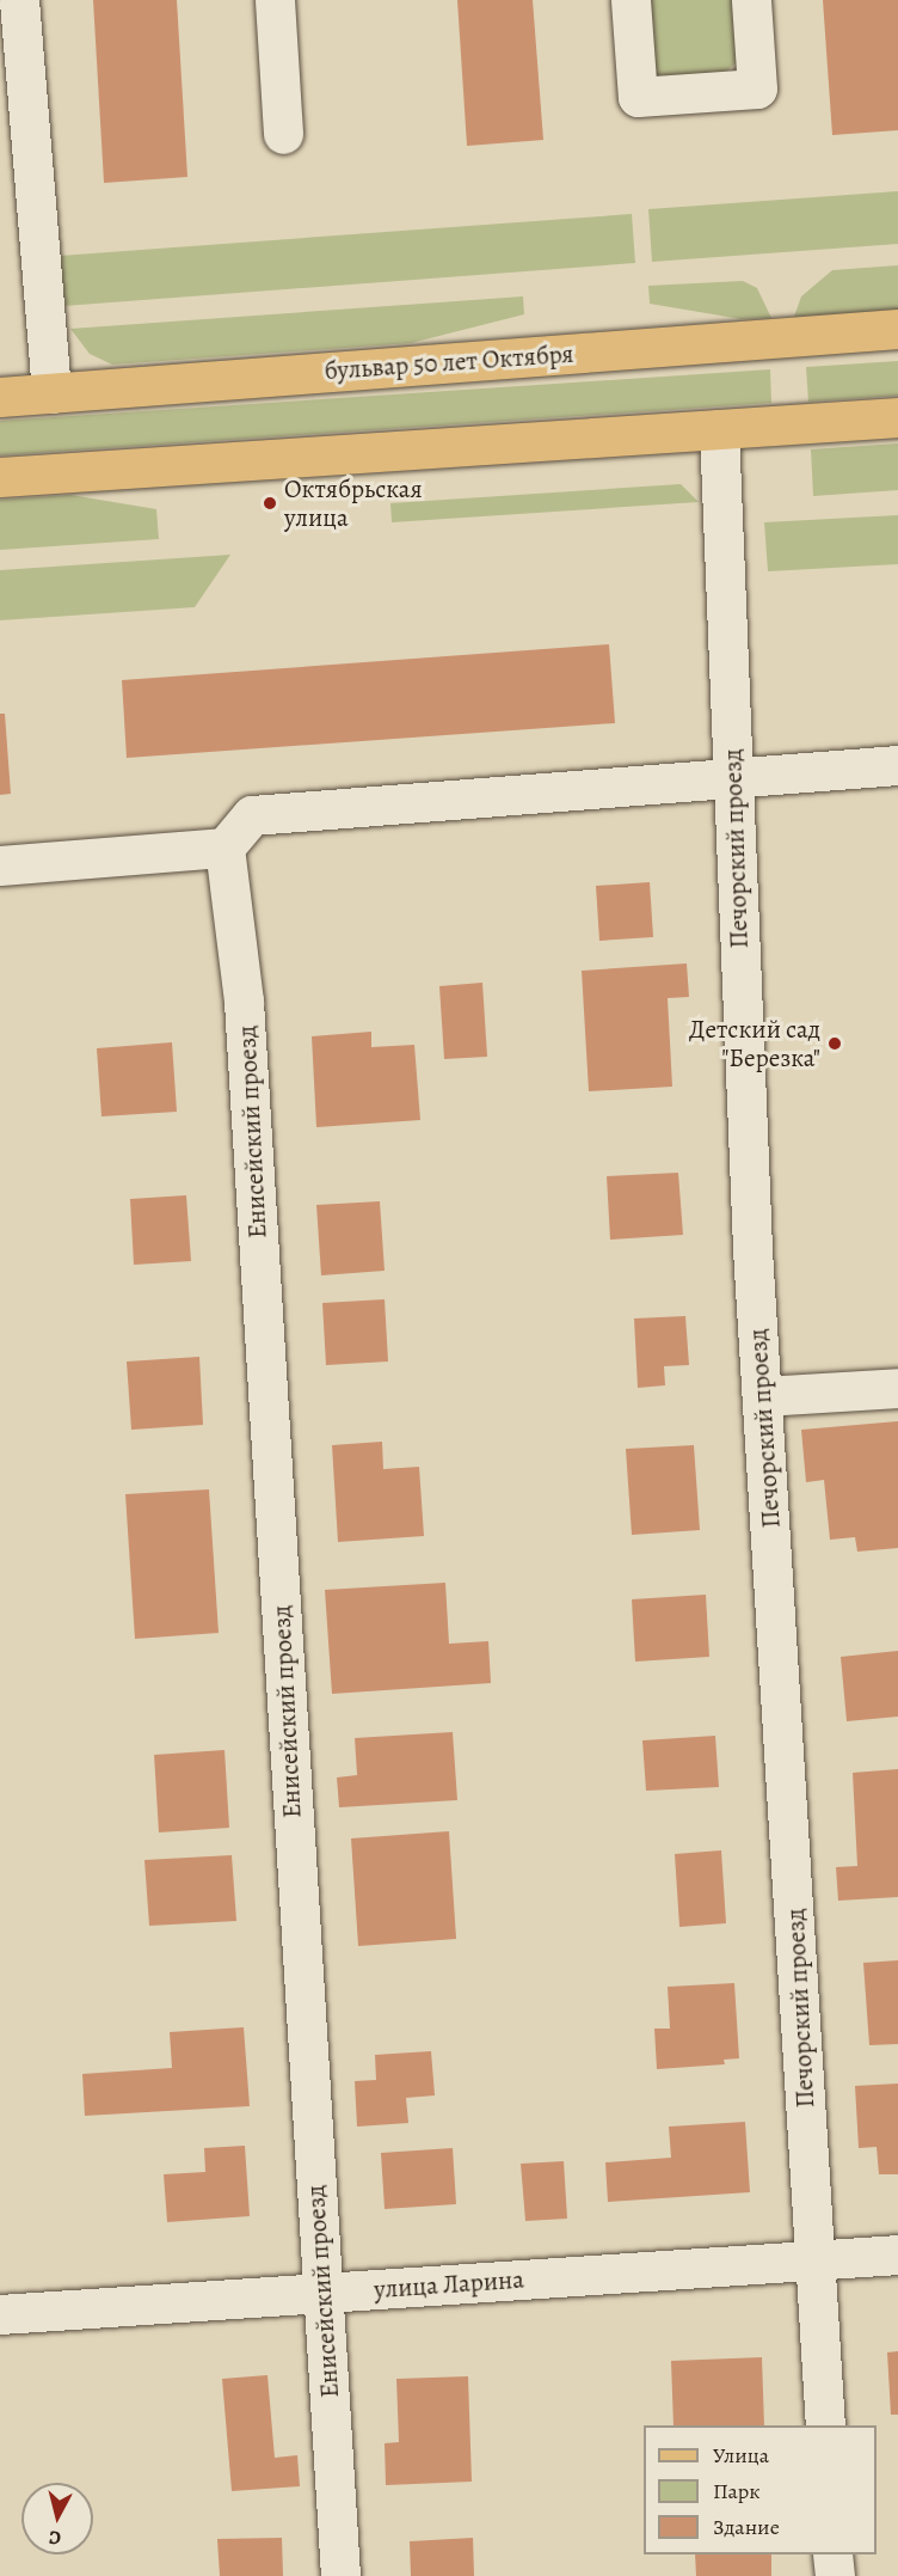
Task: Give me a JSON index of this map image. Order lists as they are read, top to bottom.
{
  "streets": {
    "main road": ["бульвар 50 лет Октября"],
    "street": ["Печорский проезд", "Енисейский проезд", "улица Ларина"]
  },
  "crossings": [
    ["Печорский проезд", "улица Ларина"],
    ["Енисейский проезд", "улица Ларина"]
  ],
  "places": ["Октябрьская улица", "Детский сад \"Березка\""],
  "legend": ["Улица", "Парк", "Здание"],
  "north": "bottom"
}
